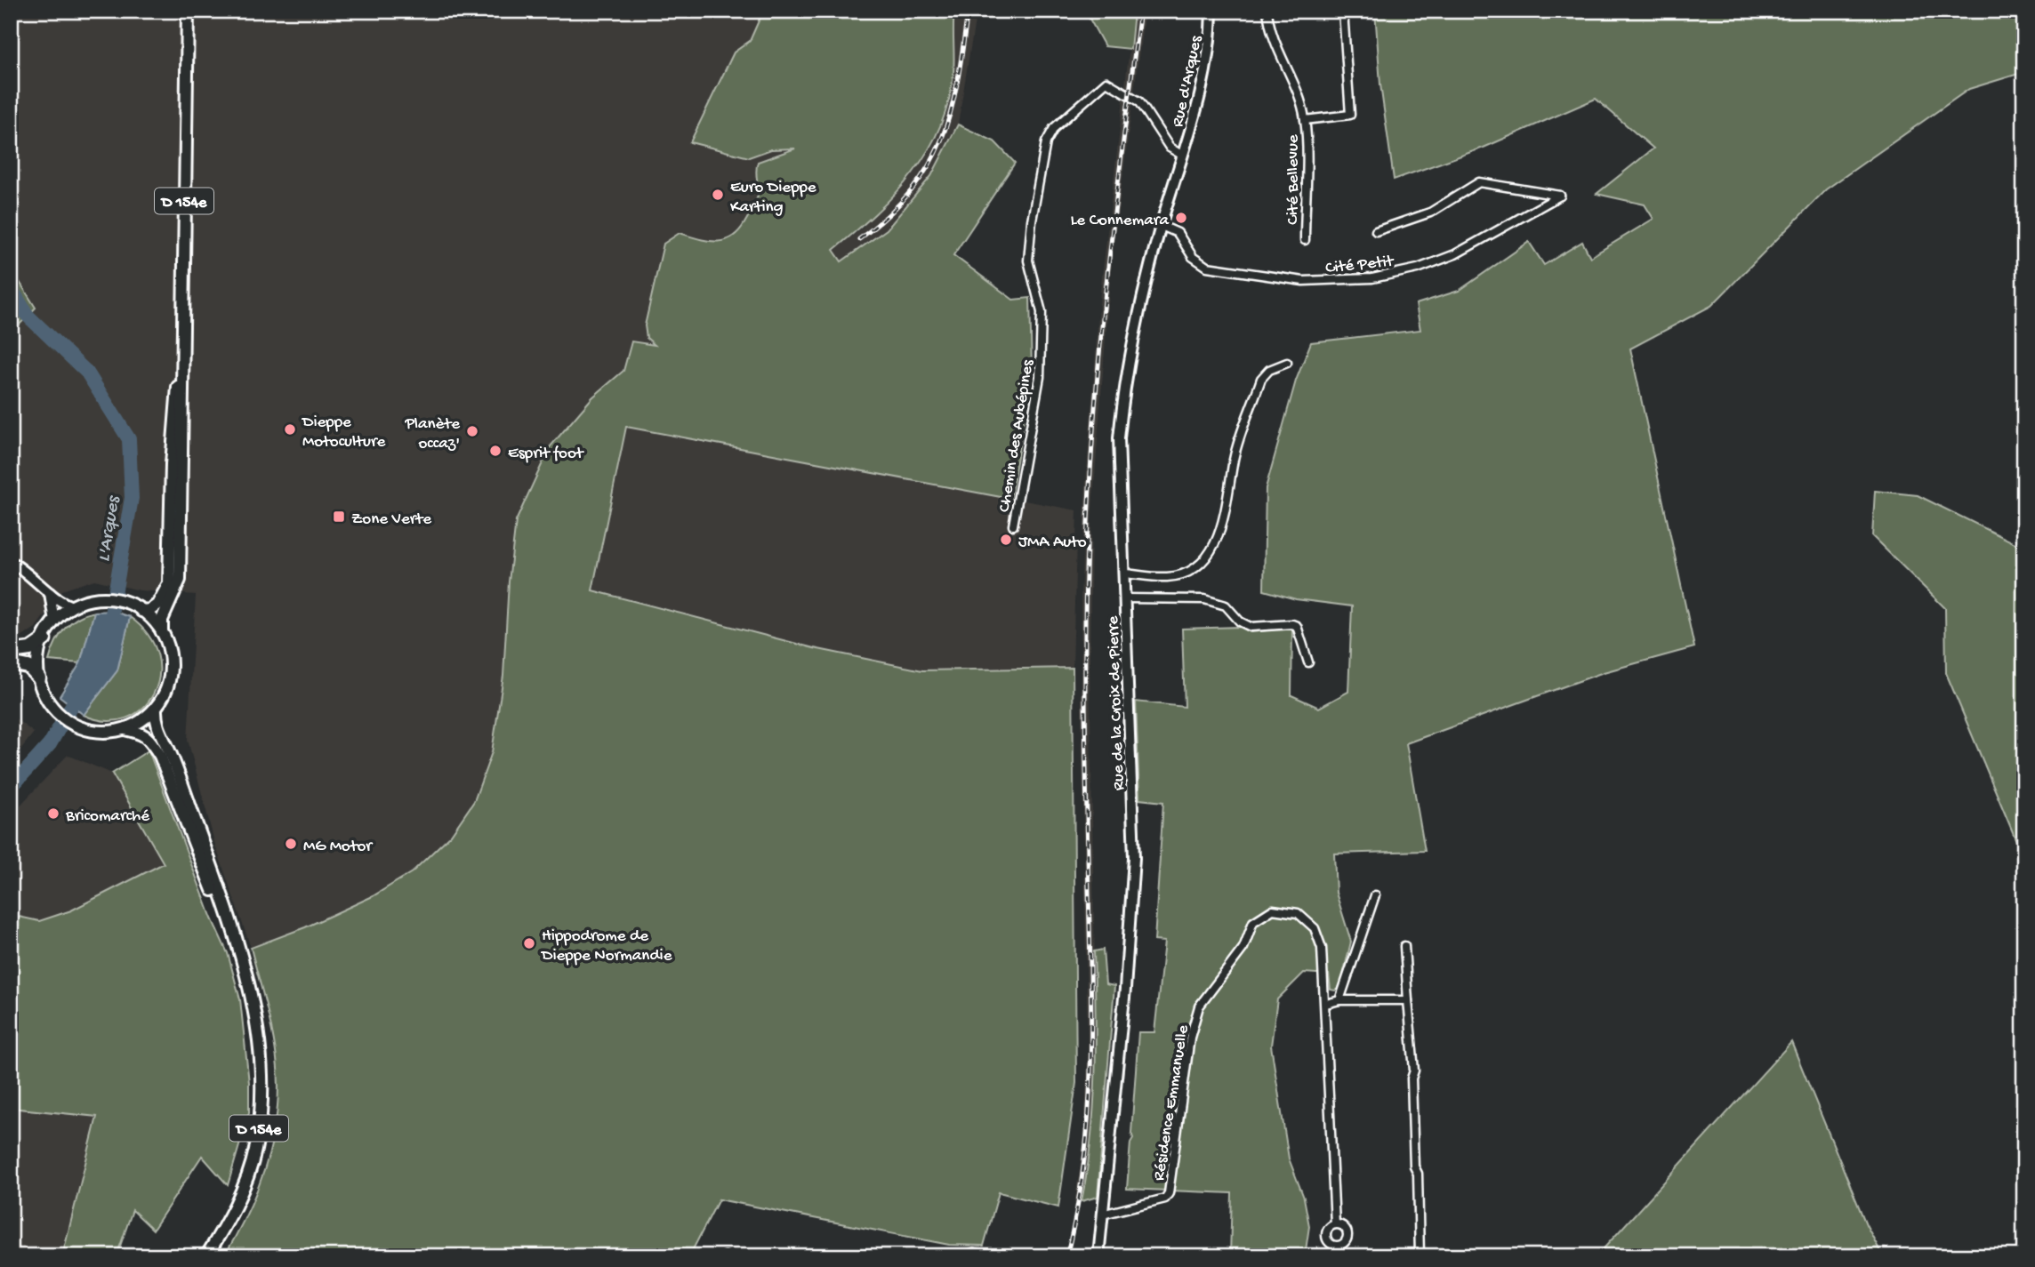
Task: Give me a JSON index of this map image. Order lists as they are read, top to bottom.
{
  "streets": {
    "main road": ["Rue d'Arques", "D 154e", "Rue de la Croix de Pierre"],
    "street": [
      "Cité Bellevue",
      "Cité Petit",
      "Chemin des Aubépines",
      "Résidence Emmanuelle"
    ]
  },
  "crossings": [
    ["Rue d'Arques", "Chemin des Aubépines"],
    ["Rue d'Arques", "Rue de la Croix de Pierre"],
    ["Cité Petit", "Rue de la Croix de Pierre"],
    ["Chemin des Aubépines", "Rue de la Croix de Pierre"],
    ["Rue de la Croix de Pierre", "Résidence Emmanuelle"]
  ],
  "water": ["L'Arques"],
  "places": {
    "other": [
      "Euro Dieppe Karting",
      "Le Connemara",
      "Dieppe Motoculture",
      "Planète occaz'",
      "Esprit foot",
      "JMA Auto",
      "Bricomarché",
      "MG Motor",
      "Hippodrome de Dieppe Normandie"
    ],
    "transit": ["Zone Verte"]
  }
}
